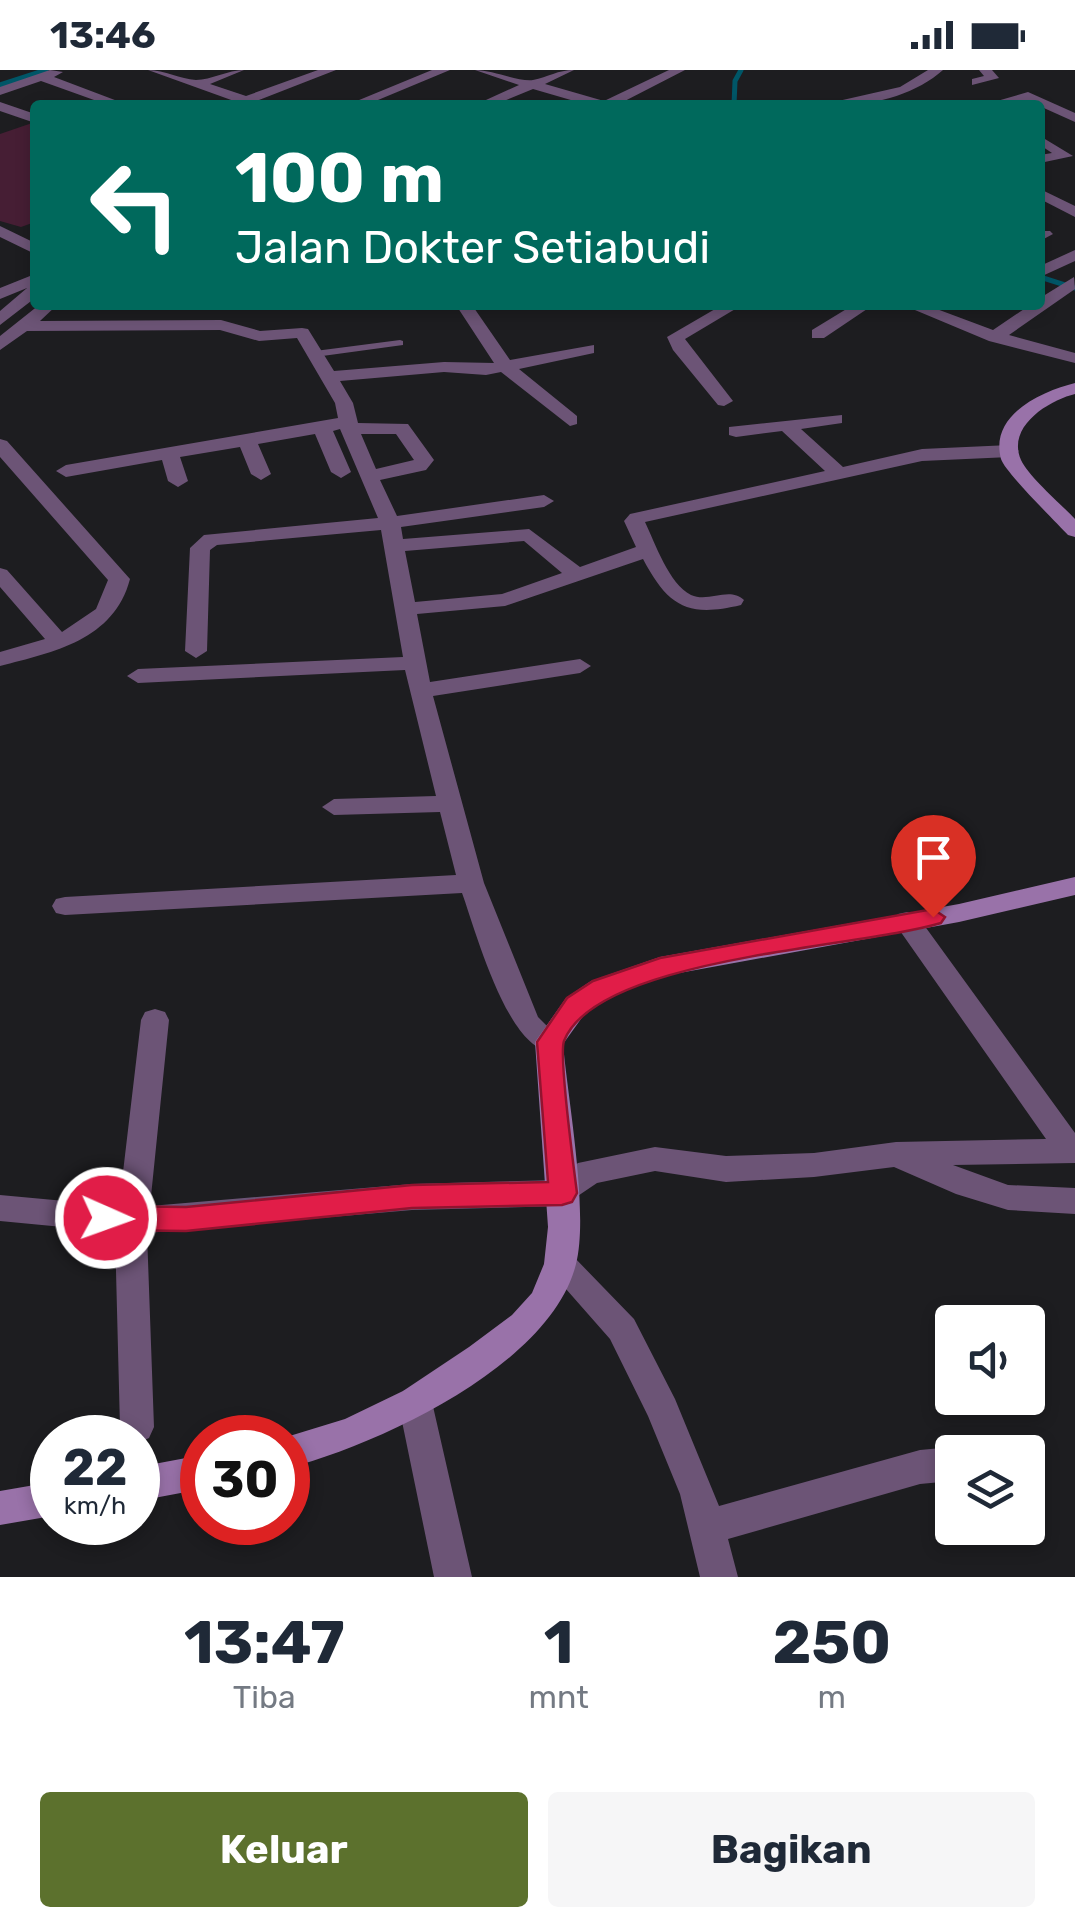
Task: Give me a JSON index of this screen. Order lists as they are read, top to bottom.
{
  "page": {
    "status": "13:46",
    "turn": ["100 m", "Jalan Dokter Setiabudi"],
    "speed": "22 km/h",
    "limit": "30",
    "eta": [
      "13:47",
      "Tiba",
      "1",
      "mnt",
      "250",
      "m"
    ],
    "buttons": ["Keluar", "Bagikan"]
  }
}
